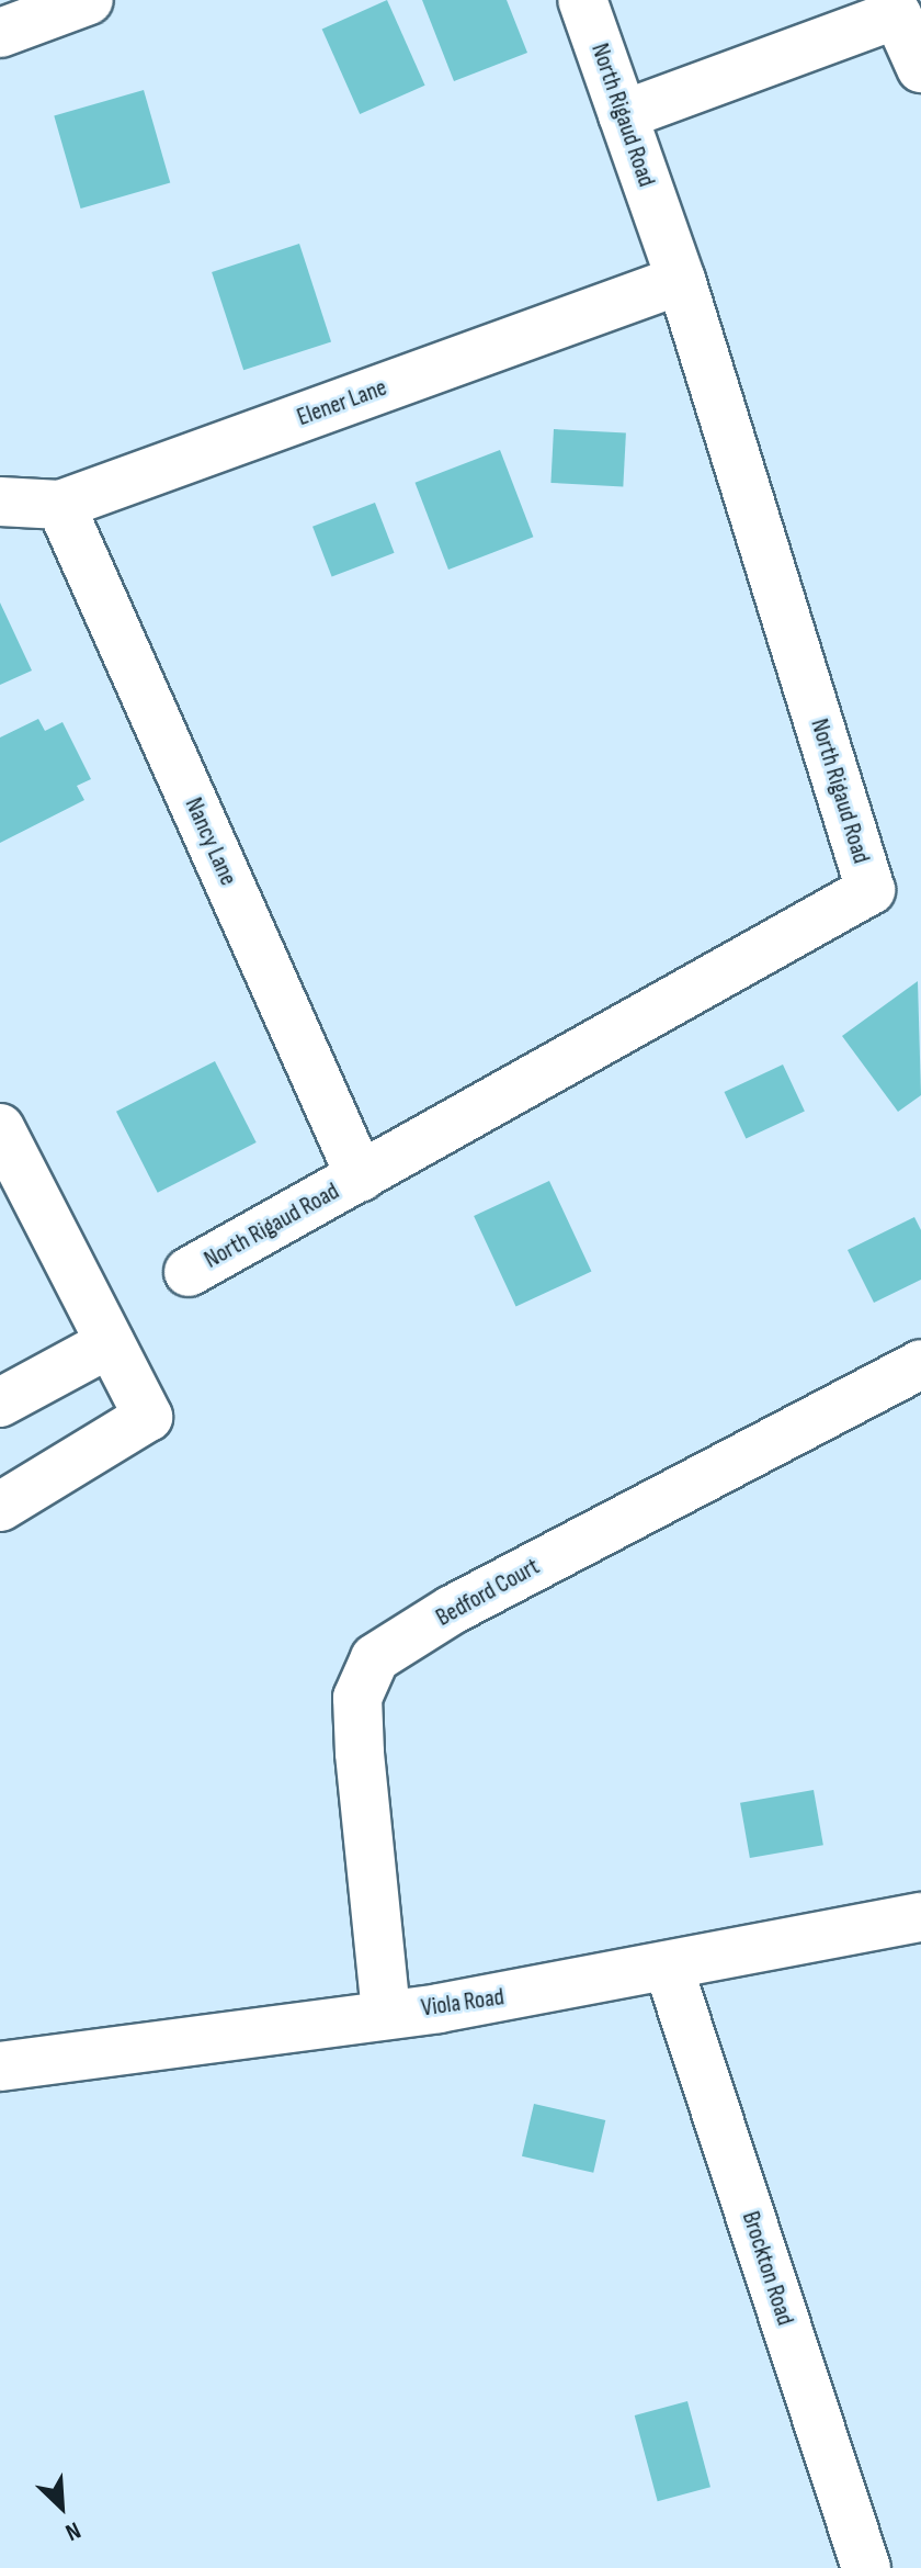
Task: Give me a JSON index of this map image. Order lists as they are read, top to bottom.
{
  "streets": {
    "street": [
      "North Rigaud Road",
      "Elener Lane",
      "Nancy Lane",
      "Bedford Court",
      "Viola Road",
      "Brockton Road"
    ]
  },
  "crossings": [
    ["North Rigaud Road", "Elener Lane"],
    ["North Rigaud Road", "Nancy Lane"],
    ["Elener Lane", "Nancy Lane"],
    ["Bedford Court", "Viola Road"],
    ["Viola Road", "Brockton Road"]
  ],
  "north": "bottom right"
}
